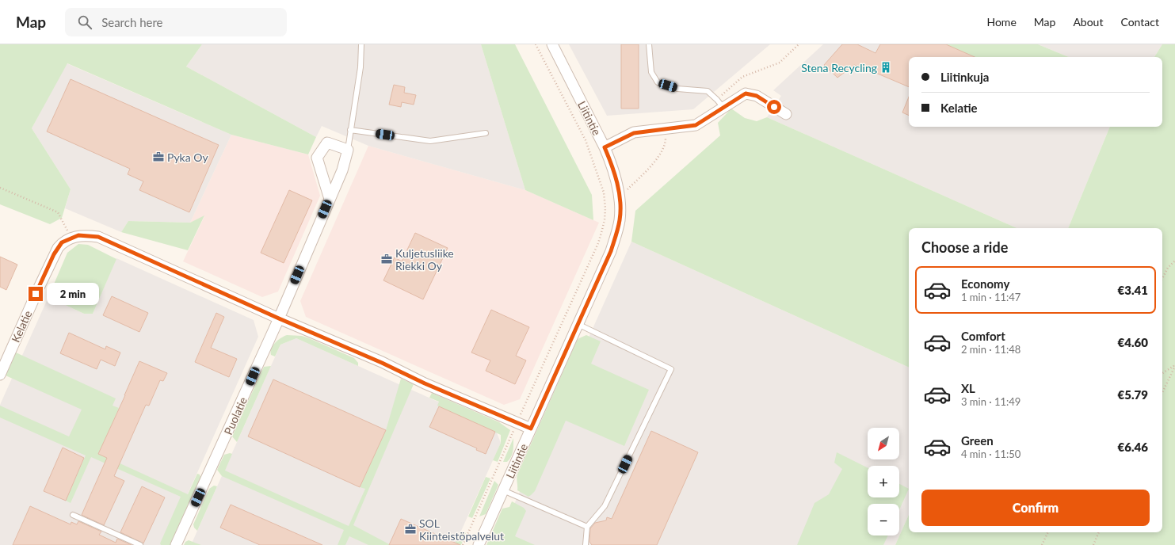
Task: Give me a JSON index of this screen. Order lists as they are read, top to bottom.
{
  "streets": {
    "street": ["Liitintie", "Kelatie", "Puolatie"]
  },
  "crossings": [
    ["Liitintie", "Kelatie"],
    ["Kelatie", "Puolatie"]
  ],
  "places": {
    "building": ["Stena Recycling"],
    "office": ["Pyka Oy", "Kuljetusliike Riekki Oy", "SOL Kiinteistöpalvelut"]
  },
  "north": "bottom left",
  "page": {
    "header": "Map",
    "search": "Search here",
    "nav": [
      "Home",
      "Map",
      "About",
      "Contact"
    ],
    "banner": ["Liitinkuja", "Kelatie"],
    "heading": "Choose a ride",
    "list": [
      {
        "name": "Economy",
        "note": "1 min · 11:47",
        "value": "€3.41"
      },
      {
        "name": "Comfort",
        "note": "2 min · 11:48",
        "value": "€4.60"
      },
      {
        "name": "XL",
        "note": "3 min · 11:49",
        "value": "€5.79"
      },
      {
        "name": "Green",
        "note": "4 min · 11:50",
        "value": "€6.46"
      }
    ],
    "bubble": "2 min",
    "map_buttons": ["+", "−"],
    "buttons": "Confirm"
  }
}
